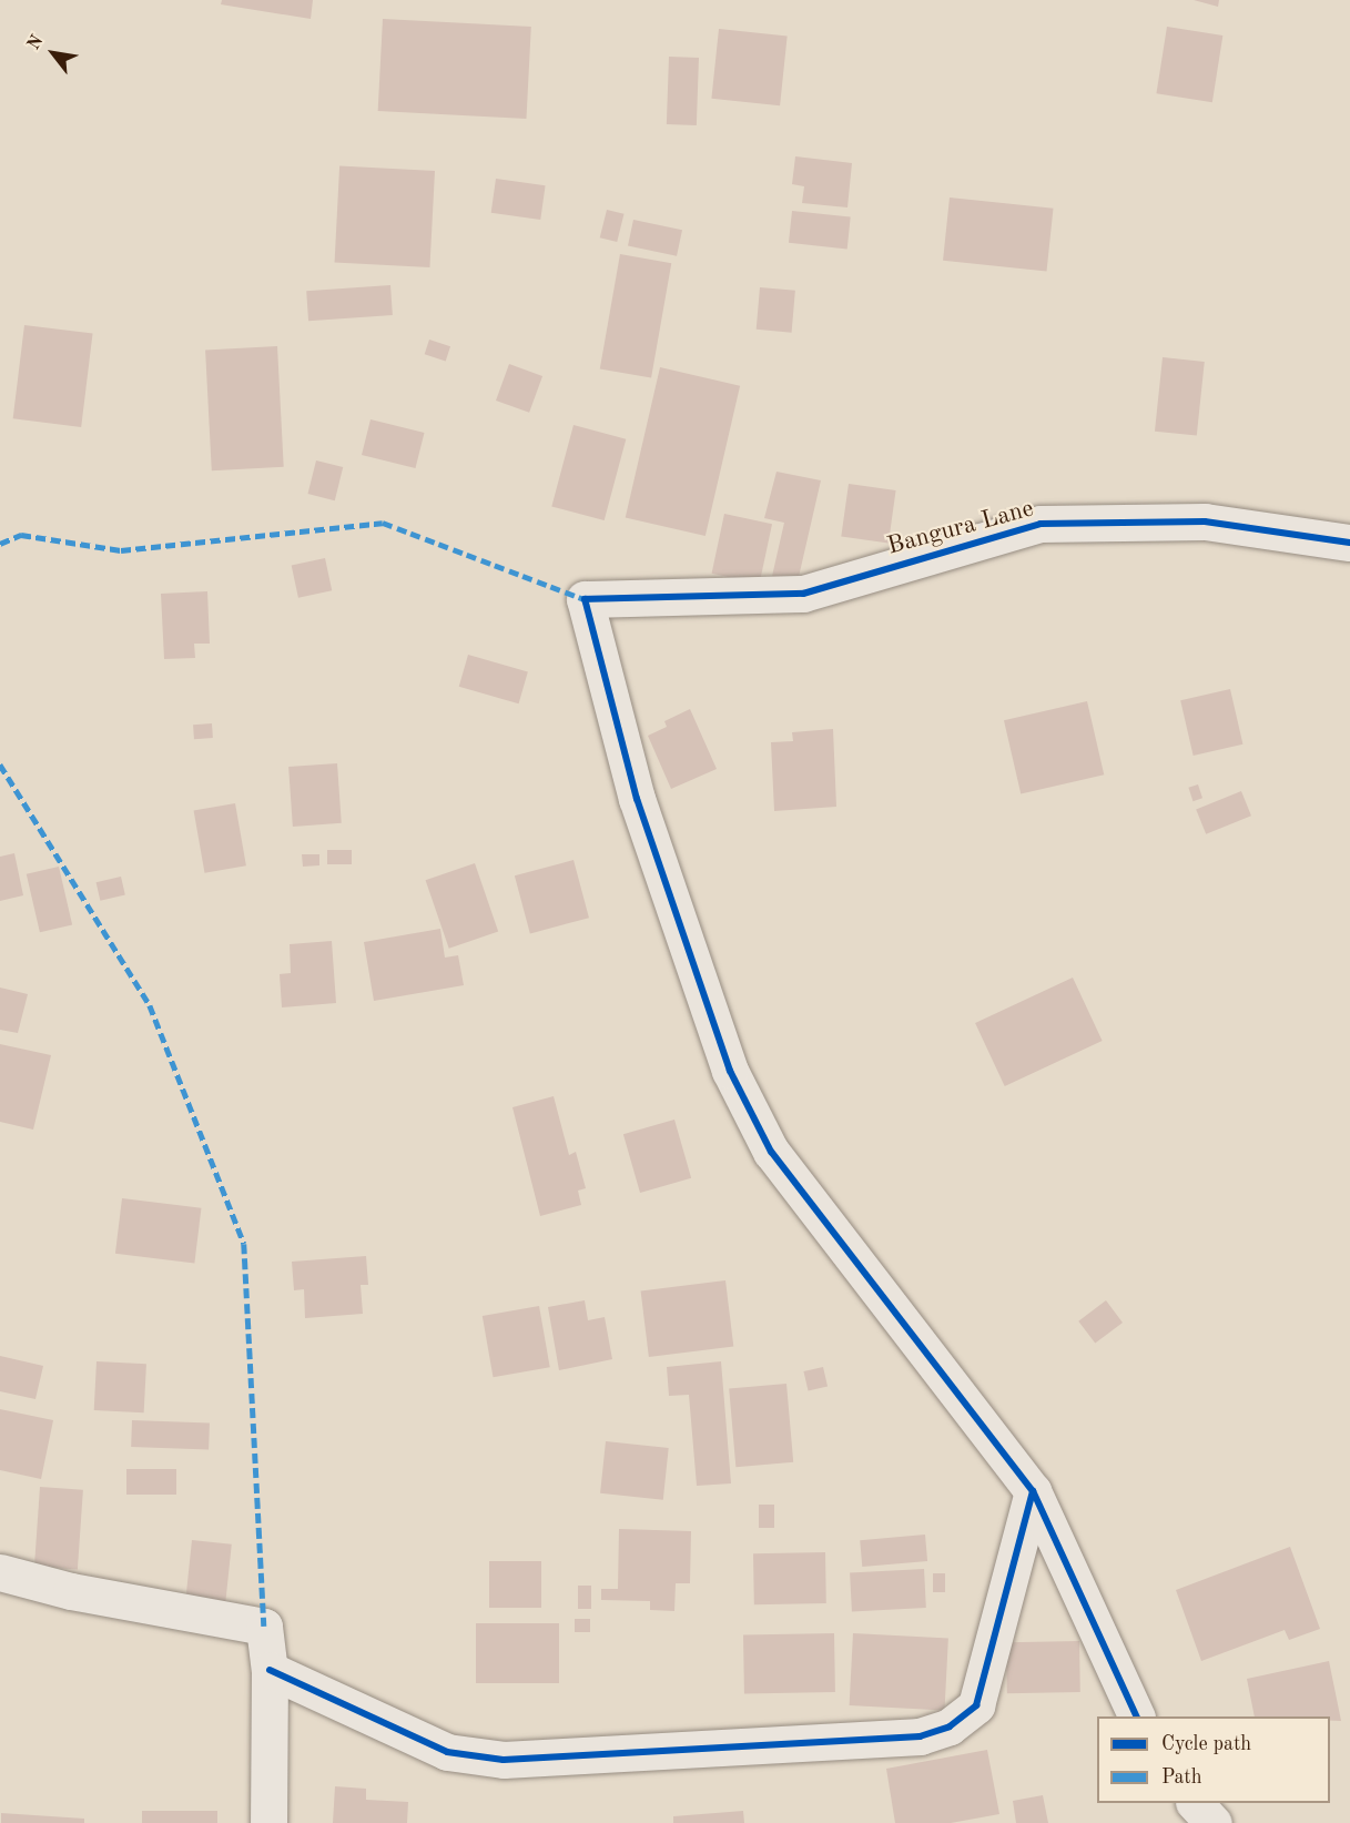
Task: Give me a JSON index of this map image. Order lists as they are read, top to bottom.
{
  "streets": {
    "street": ["Bangura Lane"]
  },
  "legend": ["Cycle path", "Path"],
  "north": "top left"
}
